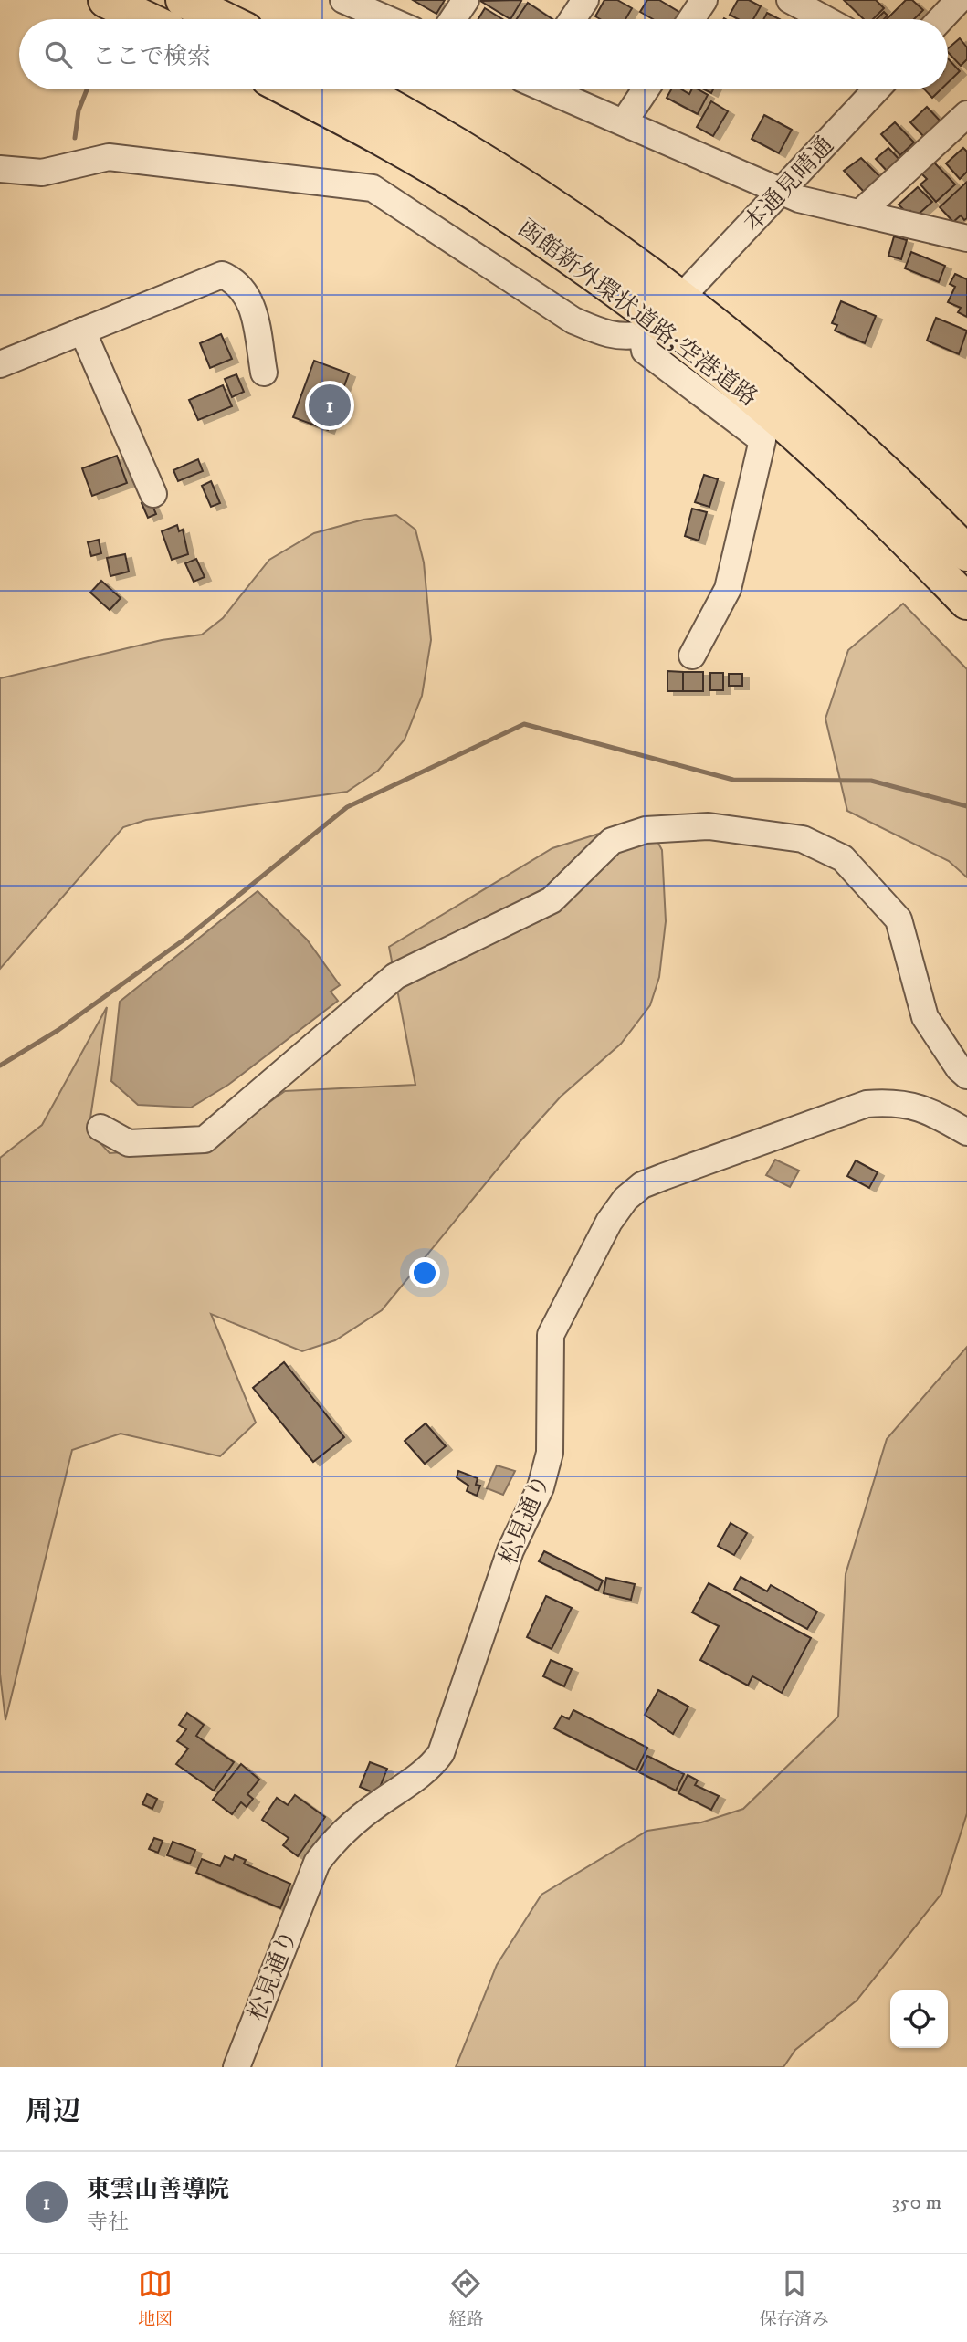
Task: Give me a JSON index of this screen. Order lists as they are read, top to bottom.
{
  "streets": {
    "highway": ["函館新外環状道路;空港道路"],
    "street": ["本通見晴通", "松見通り"]
  },
  "page": {
    "search": "ここで検索",
    "pins": "1",
    "heading": "周辺",
    "list": [
      {
        "mark": "1",
        "name": "東雲山善導院",
        "note": "寺社",
        "value": "350 m"
      }
    ],
    "nav": ["地図", "経路", "保存済み"]
  }
}
